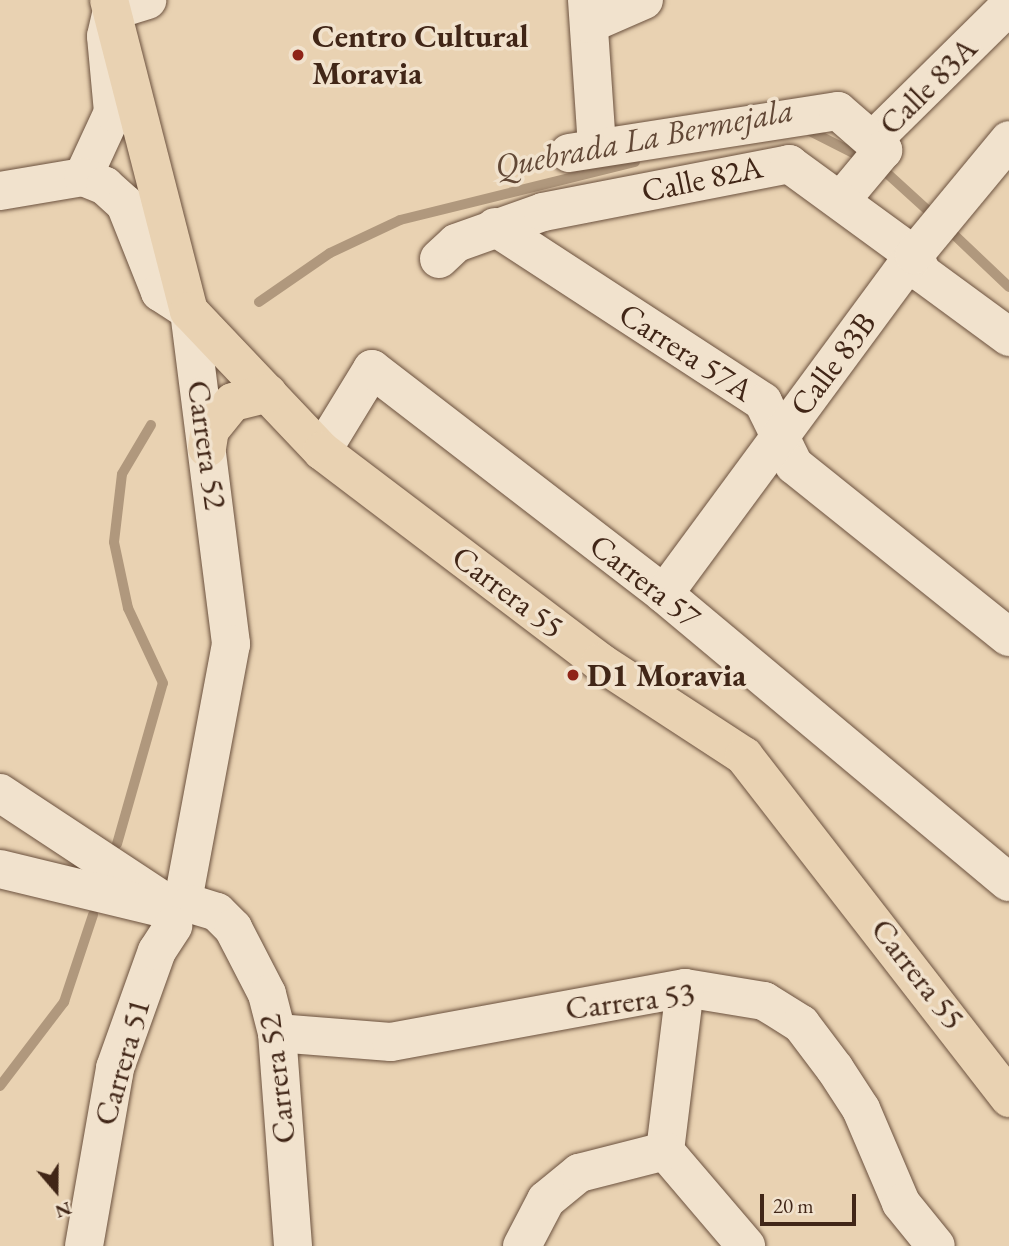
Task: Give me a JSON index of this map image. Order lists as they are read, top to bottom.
{
  "streets": {
    "main road": ["Carrera 52", "Carrera 55"],
    "street": [
      "Calle 83A",
      "Calle 82A",
      "Carrera 57A",
      "Calle 83B",
      "Carrera 57",
      "Carrera 53",
      "Carrera 51"
    ]
  },
  "crossings": [
    ["Calle 83A", "Calle 82A"],
    ["Calle 82A", "Carrera 57A"],
    ["Calle 82A", "Calle 83B"],
    ["Carrera 57A", "Calle 83B"],
    ["Calle 83B", "Carrera 57"],
    ["Carrera 52", "Carrera 55"],
    ["Carrera 52", "Carrera 53"],
    ["Carrera 52", "Carrera 51"],
    ["Carrera 57", "Carrera 55"]
  ],
  "water": ["Quebrada La Bermejala"],
  "places": ["Centro Cultural Moravia", "D1 Moravia"],
  "scale_bar": "20 m",
  "north": "bottom"
}
